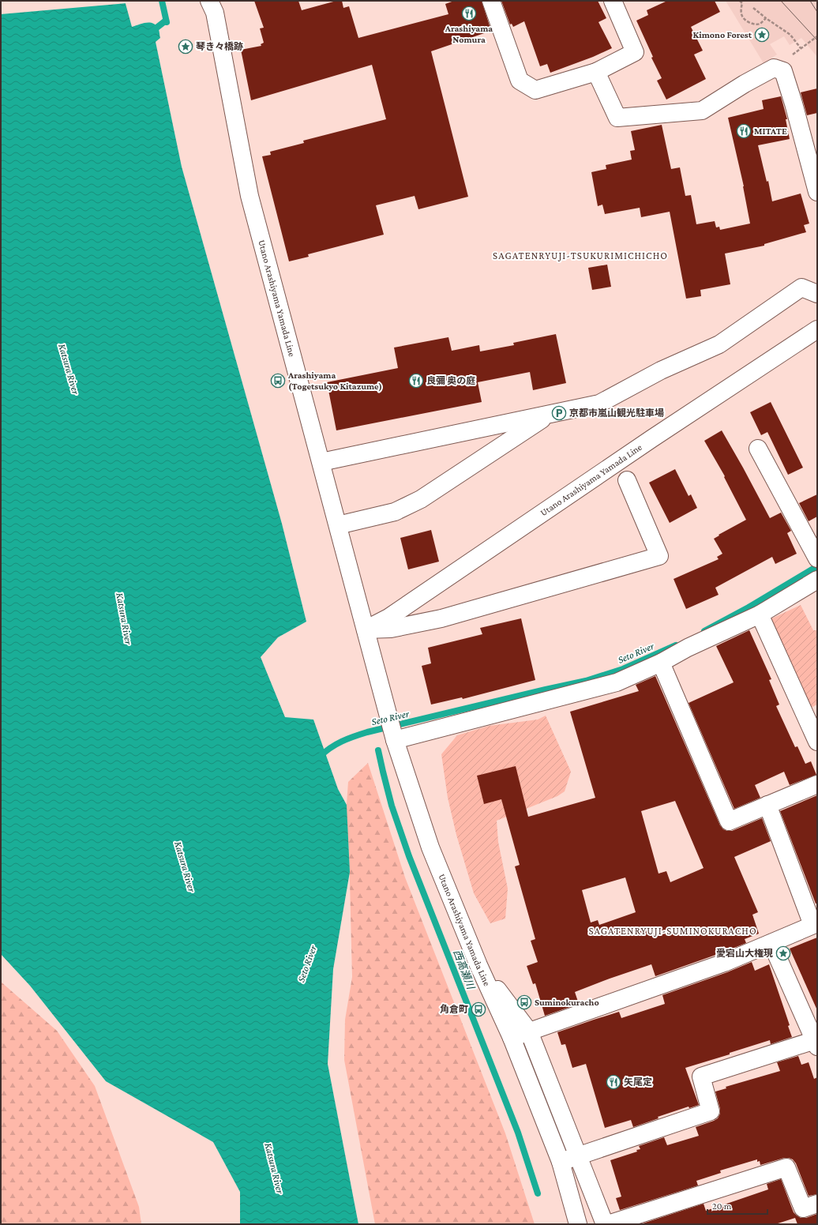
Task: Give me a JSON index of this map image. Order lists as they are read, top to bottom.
{
  "streets": {
    "main road": ["Utano Arashiyama Yamada Line"]
  },
  "districts": ["SAGATENRYUJI-TSUKURIMICHICHO", "SAGATENRYUJI-SUMINOKURACHO"],
  "water": ["Katsura River", "Seto River", "西高瀬川"],
  "places": {
    "restaurant": [
      "Arashiyama Nomura",
      "MITATE",
      "良彌 奥の庭",
      "矢尾定"
    ],
    "place": ["Kimono Forest", "琴き々橋跡", "愛宕山大権現"],
    "bus stop": ["Arashiyama (Togetsukyo Kitazume)", "Suminokuracho", "角倉町"],
    "parking": ["京都市嵐山観光駐車場"]
  },
  "scale_bar": "20 m"
}
